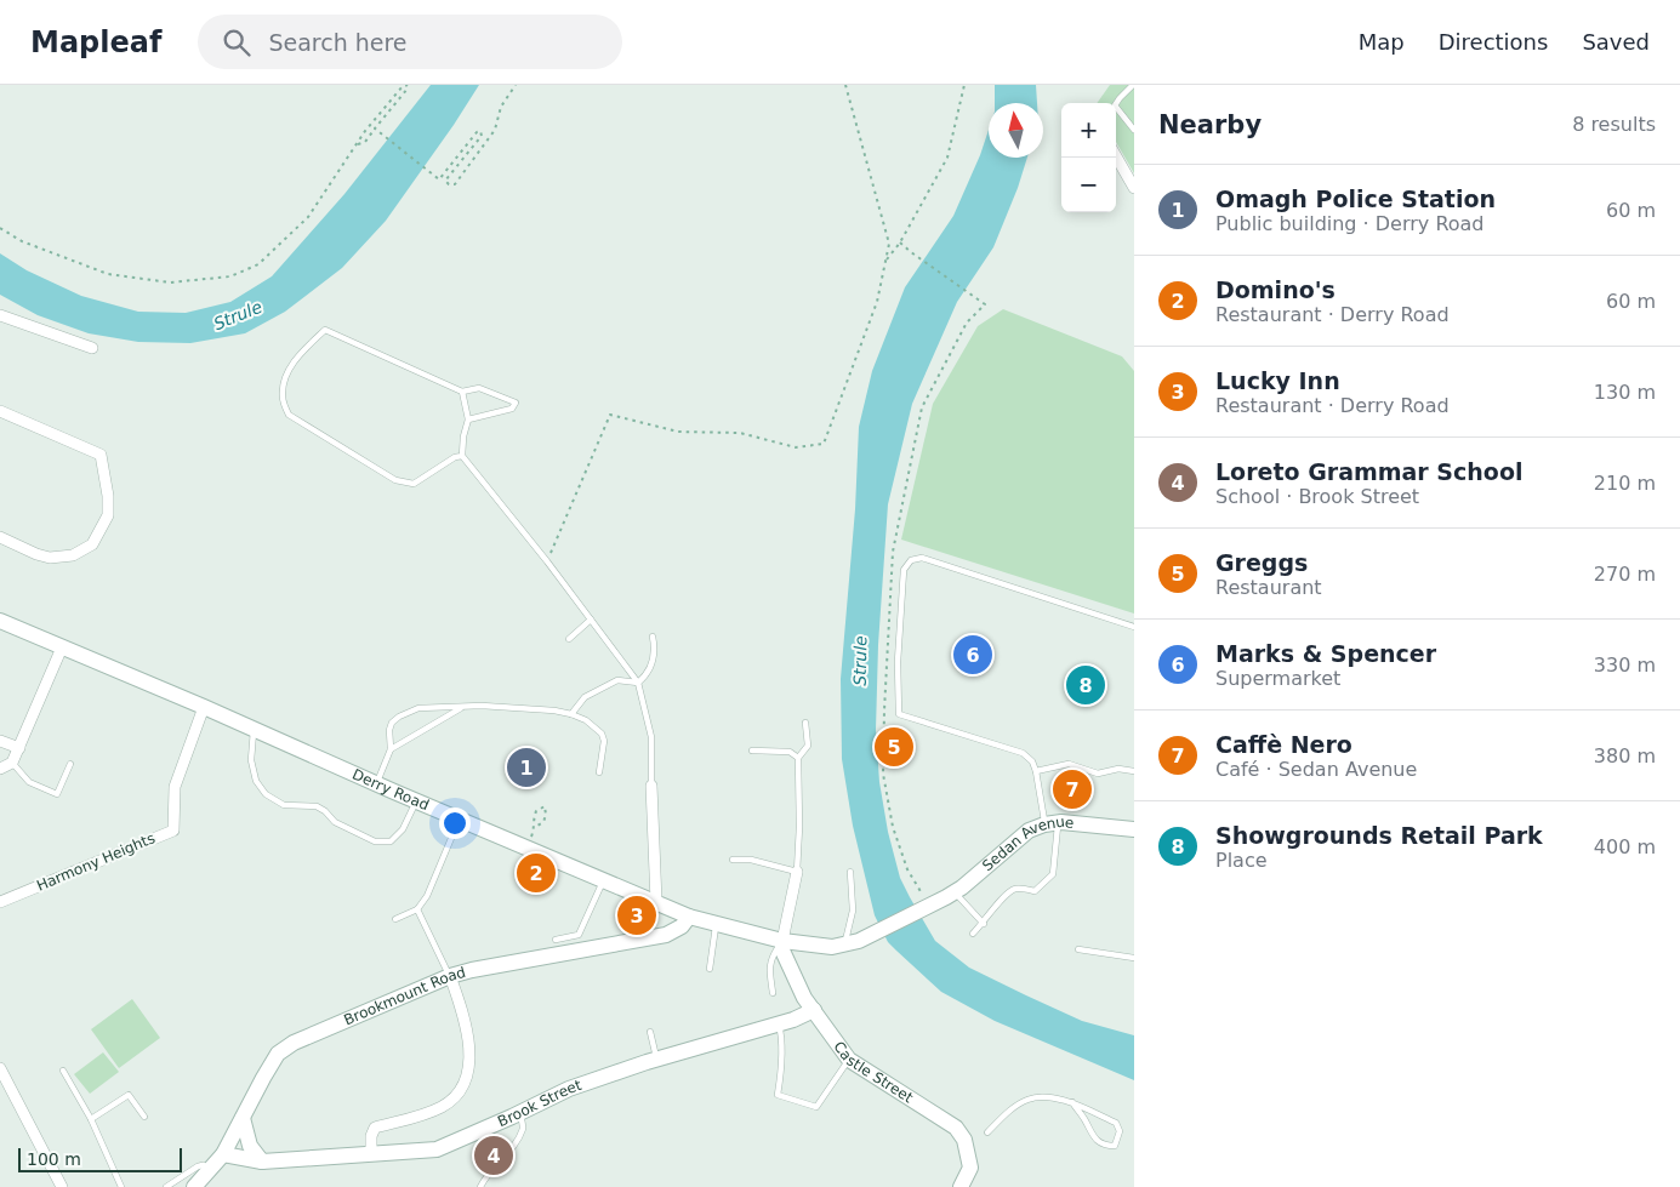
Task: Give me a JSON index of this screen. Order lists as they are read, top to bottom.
{
  "streets": {
    "street": [
      "Derry Road",
      "Sedan Avenue",
      "Harmony Heights",
      "Brookmount Road",
      "Castle Street",
      "Brook Street"
    ]
  },
  "crossings": [
    ["Derry Road", "Sedan Avenue"],
    ["Derry Road", "Harmony Heights"],
    ["Derry Road", "Brookmount Road"],
    ["Derry Road", "Castle Street"],
    ["Brookmount Road", "Brook Street"],
    ["Castle Street", "Brook Street"]
  ],
  "water": ["Strule"],
  "scale_bar": "100 m",
  "north": "top",
  "page": {
    "header": "Mapleaf",
    "search": "Search here",
    "nav": ["Map", "Directions", "Saved"],
    "heading": ["Nearby", "8 results"],
    "map_buttons": ["+", "−"],
    "list": [
      {
        "mark": "1",
        "name": "Omagh Police Station",
        "note": "Public building · Derry Road",
        "value": "60 m"
      },
      {
        "mark": "2",
        "name": "Domino's",
        "note": "Restaurant · Derry Road",
        "value": "60 m"
      },
      {
        "mark": "3",
        "name": "Lucky Inn",
        "note": "Restaurant · Derry Road",
        "value": "130 m"
      },
      {
        "mark": "4",
        "name": "Loreto Grammar School",
        "note": "School · Brook Street",
        "value": "210 m"
      },
      {
        "mark": "5",
        "name": "Greggs",
        "note": "Restaurant",
        "value": "270 m"
      },
      {
        "mark": "6",
        "name": "Marks & Spencer",
        "note": "Supermarket",
        "value": "330 m"
      },
      {
        "mark": "7",
        "name": "Caffè Nero",
        "note": "Café · Sedan Avenue",
        "value": "380 m"
      },
      {
        "mark": "8",
        "name": "Showgrounds Retail Park",
        "note": "Place",
        "value": "400 m"
      }
    ],
    "pins": [
      "6",
      "8",
      "5",
      "1",
      "7",
      "2",
      "3",
      "4"
    ],
    "scale": "100 m"
  }
}
